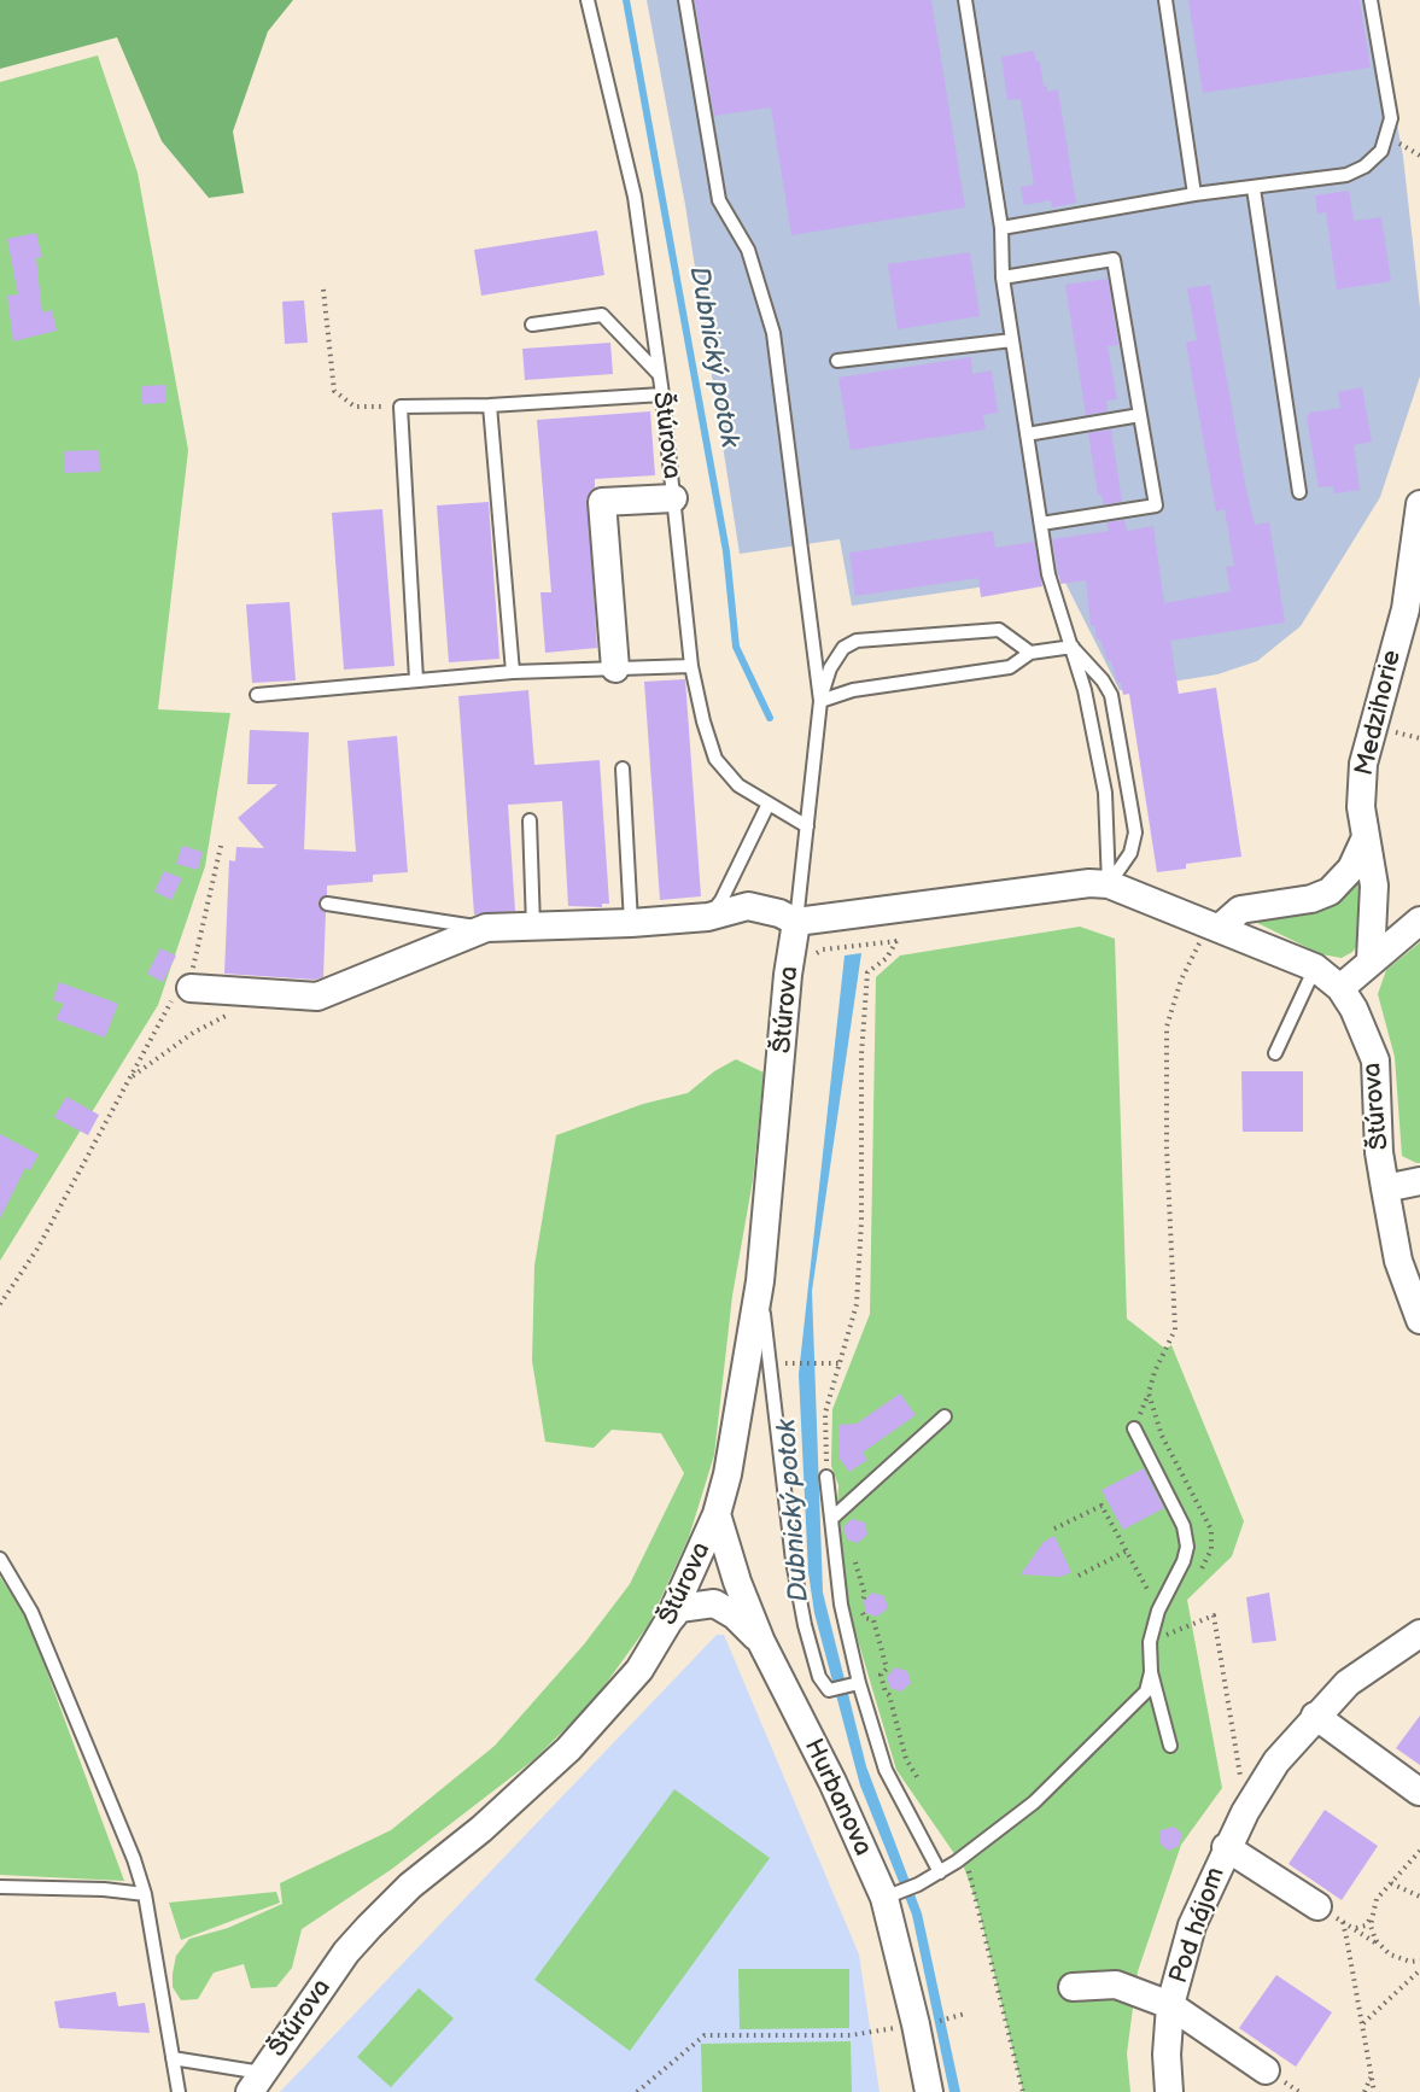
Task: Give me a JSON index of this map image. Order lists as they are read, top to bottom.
{
  "streets": {
    "street": [
      "Štúrova",
      "Medzihorie",
      "Hurbanova",
      "Pod hájom"
    ]
  },
  "crossings": [
    ["Štúrova", "Hurbanova"]
  ],
  "water": ["Dubnický potok"]
}
